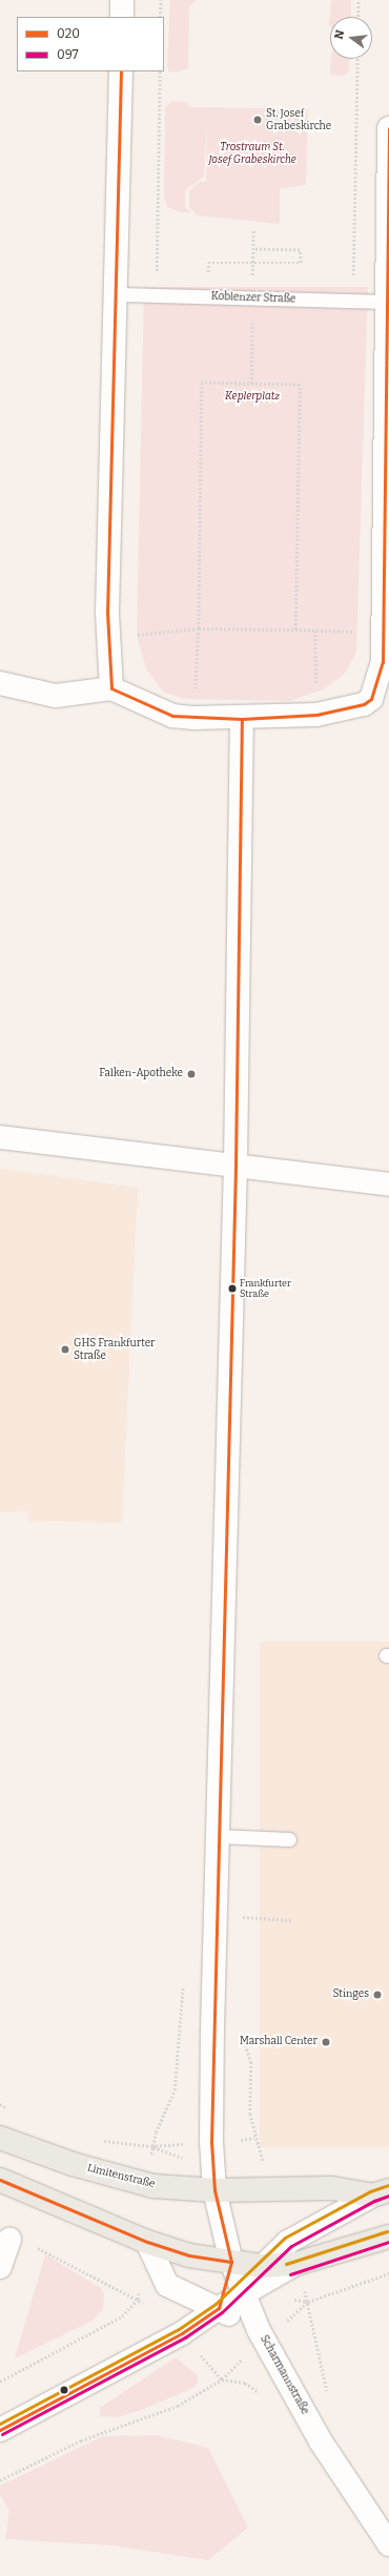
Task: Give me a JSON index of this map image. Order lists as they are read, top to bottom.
{
  "streets": {
    "main road": ["Limitenstraße"],
    "street": ["Scharmannstraße"],
    "lane": ["Koblenzer Straße"]
  },
  "crossings": [
    ["Limitenstraße", "Scharmannstraße"]
  ],
  "parks": ["Trostraum St. Josef Grabeskirche", "Keplerplatz"],
  "places": [
    "St. Josef Grabeskirche",
    "Falken-Apotheke",
    "Frankfurter Straße",
    "GHS Frankfurter Straße",
    "Stinges",
    "Marshall Center"
  ],
  "lines": ["transit line 020", "transit line 097"],
  "legend": ["020", "097"],
  "north": "left"
}
